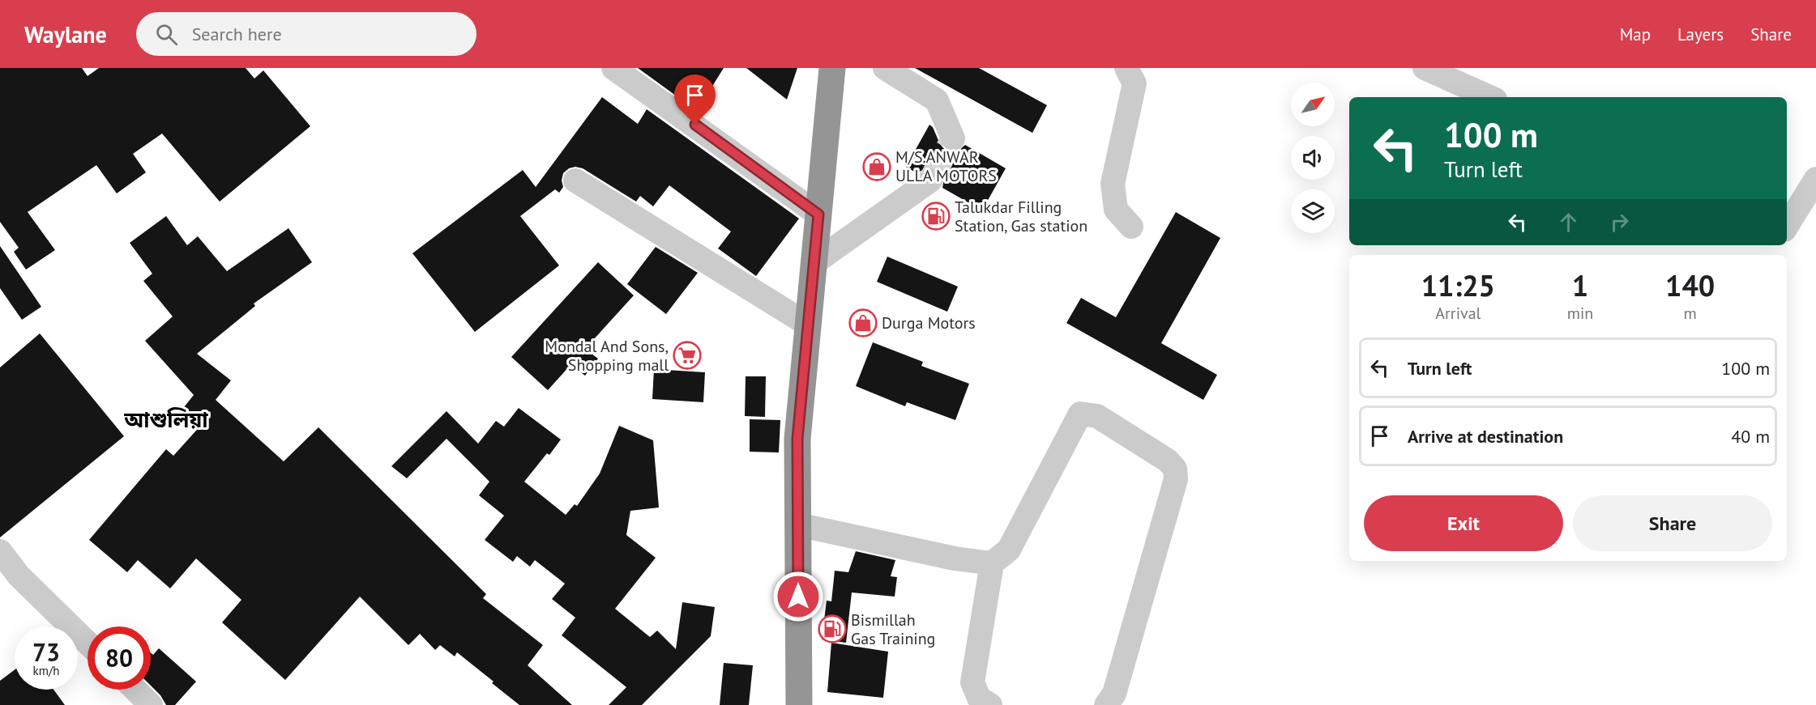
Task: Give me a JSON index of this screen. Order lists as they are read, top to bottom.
{
  "districts": ["আশুলিয়া"],
  "places": {
    "shop": ["M/S.ANWAR ULLA MOTORS", "Durga Motors"],
    "fuel station": ["Talukdar Filling Station, Gas station", "Bismillah Gas Training"],
    "supermarket": ["Mondal And Sons, Shopping mall"]
  },
  "north": "top right",
  "page": {
    "header": "Waylane",
    "search": "Search here",
    "nav": ["Map", "Layers", "Share"],
    "turn": ["100 m", "Turn left"],
    "eta": [
      "11:25",
      "Arrival",
      "1",
      "min",
      "140",
      "m"
    ],
    "list": [
      {
        "name": "Turn left",
        "value": "100 m"
      },
      {
        "name": "Arrive at destination",
        "value": "40 m"
      }
    ],
    "buttons": ["Exit", "Share"],
    "speed": "73 km/h",
    "limit": "80"
  }
}
